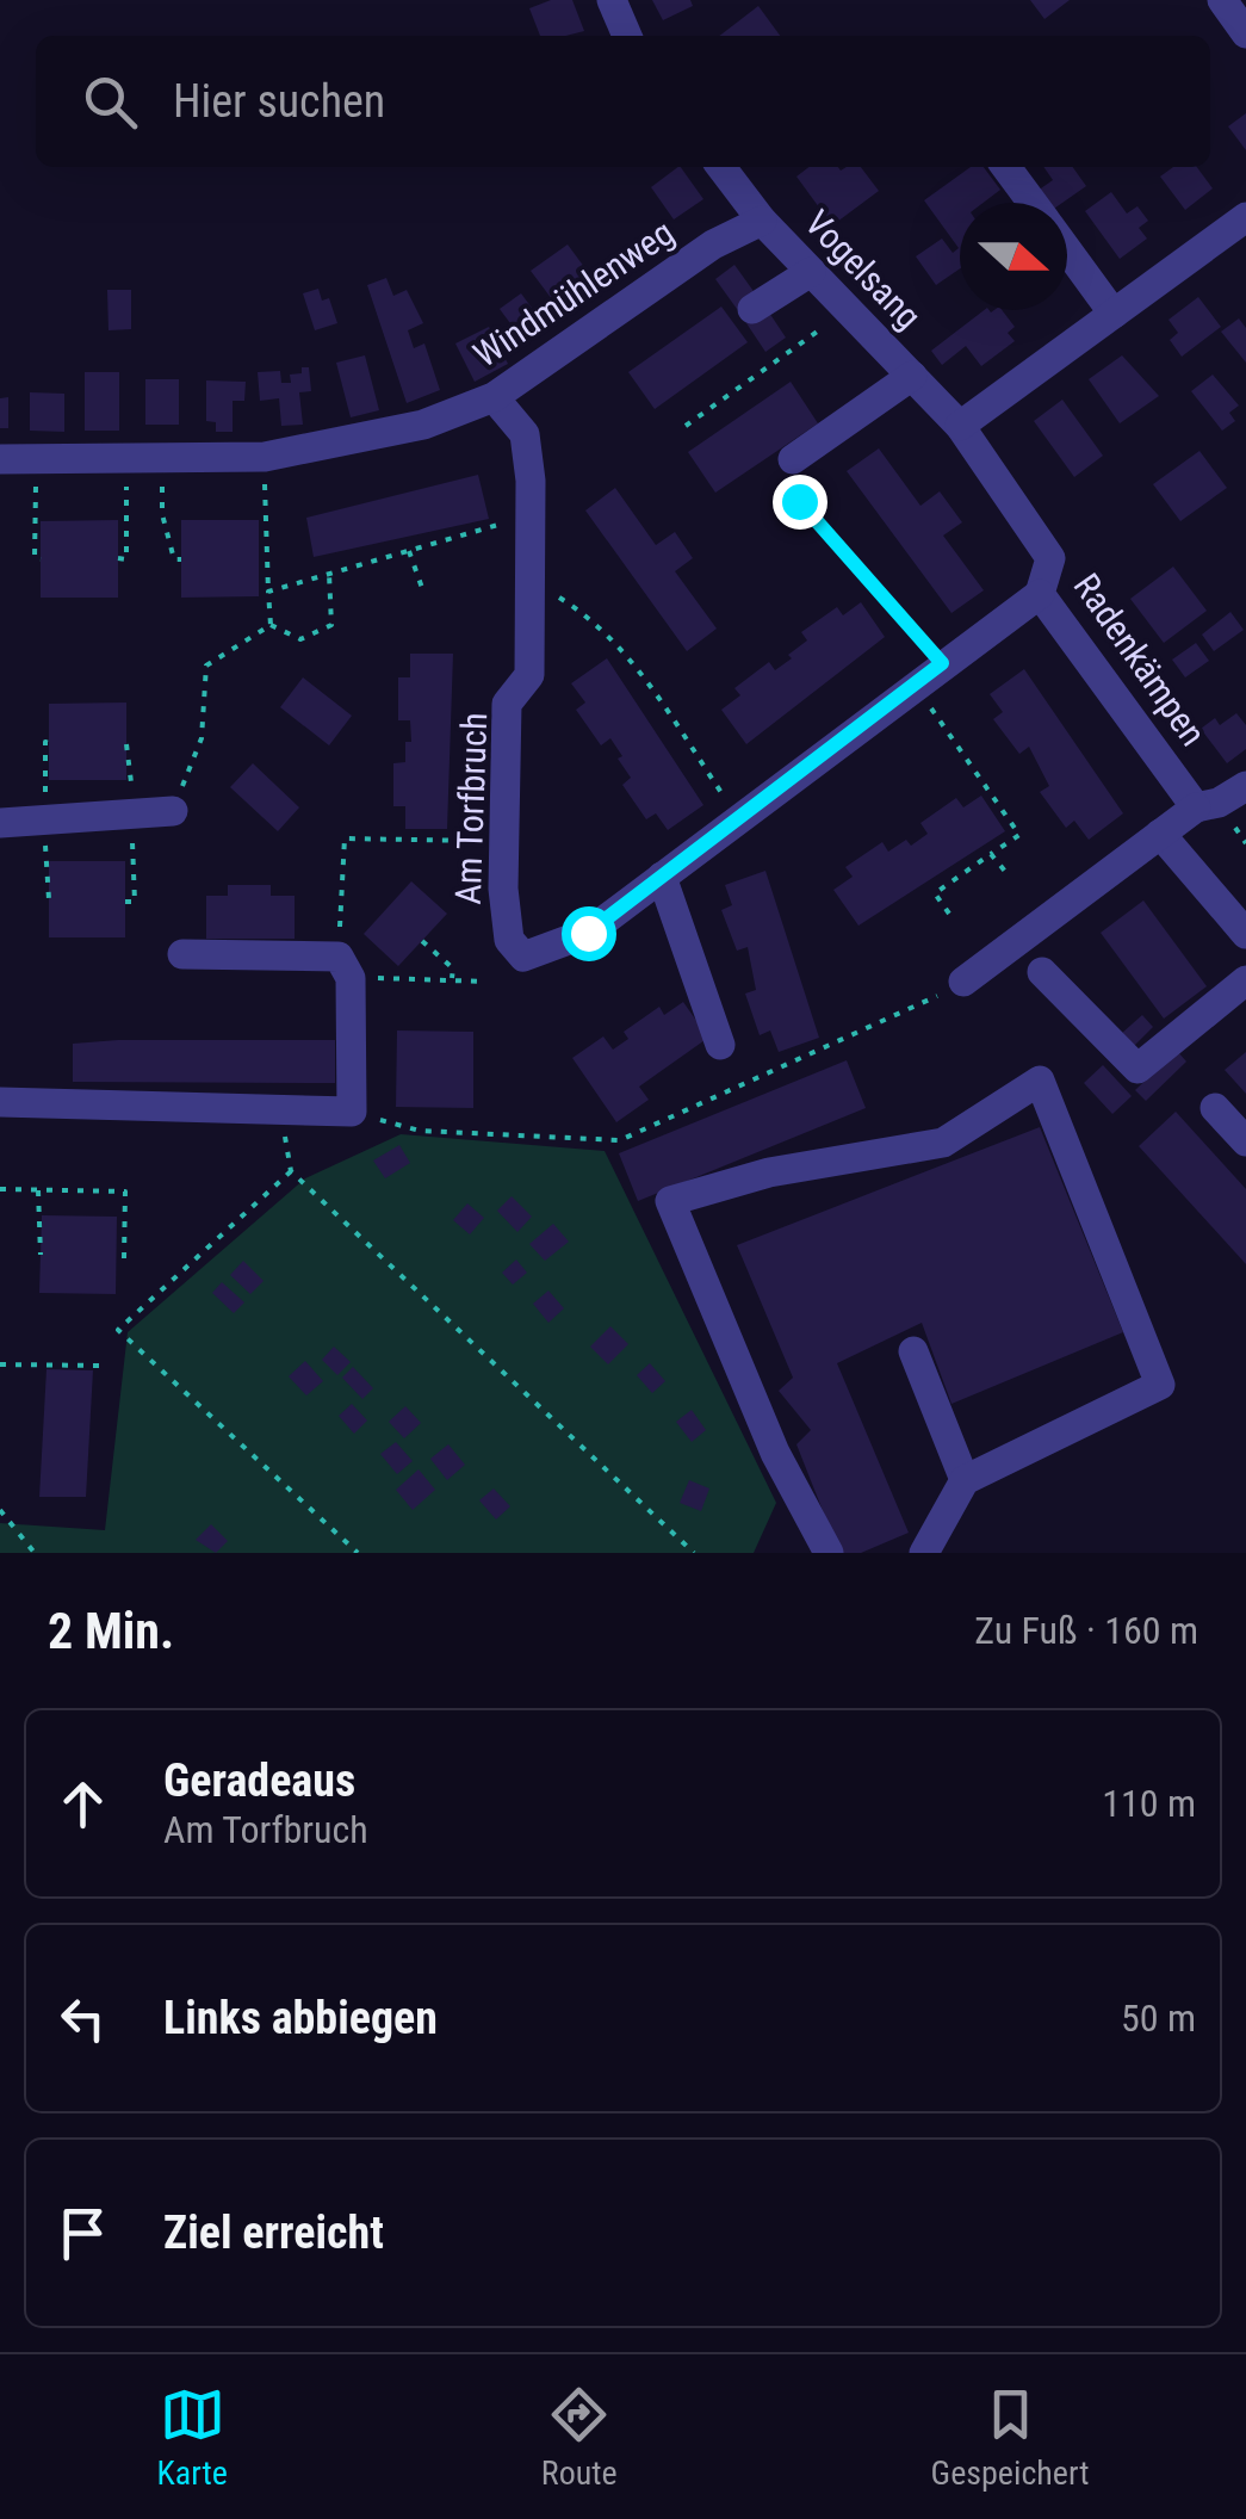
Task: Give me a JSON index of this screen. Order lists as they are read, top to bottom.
{
  "streets": {
    "street": [
      "Vogelsang",
      "Windmühlenweg",
      "Radenkämpen",
      "Am Torfbruch"
    ]
  },
  "crossings": [
    ["Vogelsang", "Windmühlenweg"],
    ["Vogelsang", "Radenkämpen"],
    ["Windmühlenweg", "Am Torfbruch"],
    ["Radenkämpen", "Am Torfbruch"]
  ],
  "north": "right",
  "page": {
    "search": "Hier suchen",
    "heading": ["2 Min.", "Zu Fuß · 160 m"],
    "list": [
      ["Geradeaus", "Am Torfbruch", "110 m"],
      ["Links abbiegen", "50 m"],
      "Ziel erreicht"
    ],
    "nav": ["Karte", "Route", "Gespeichert"]
  }
}
